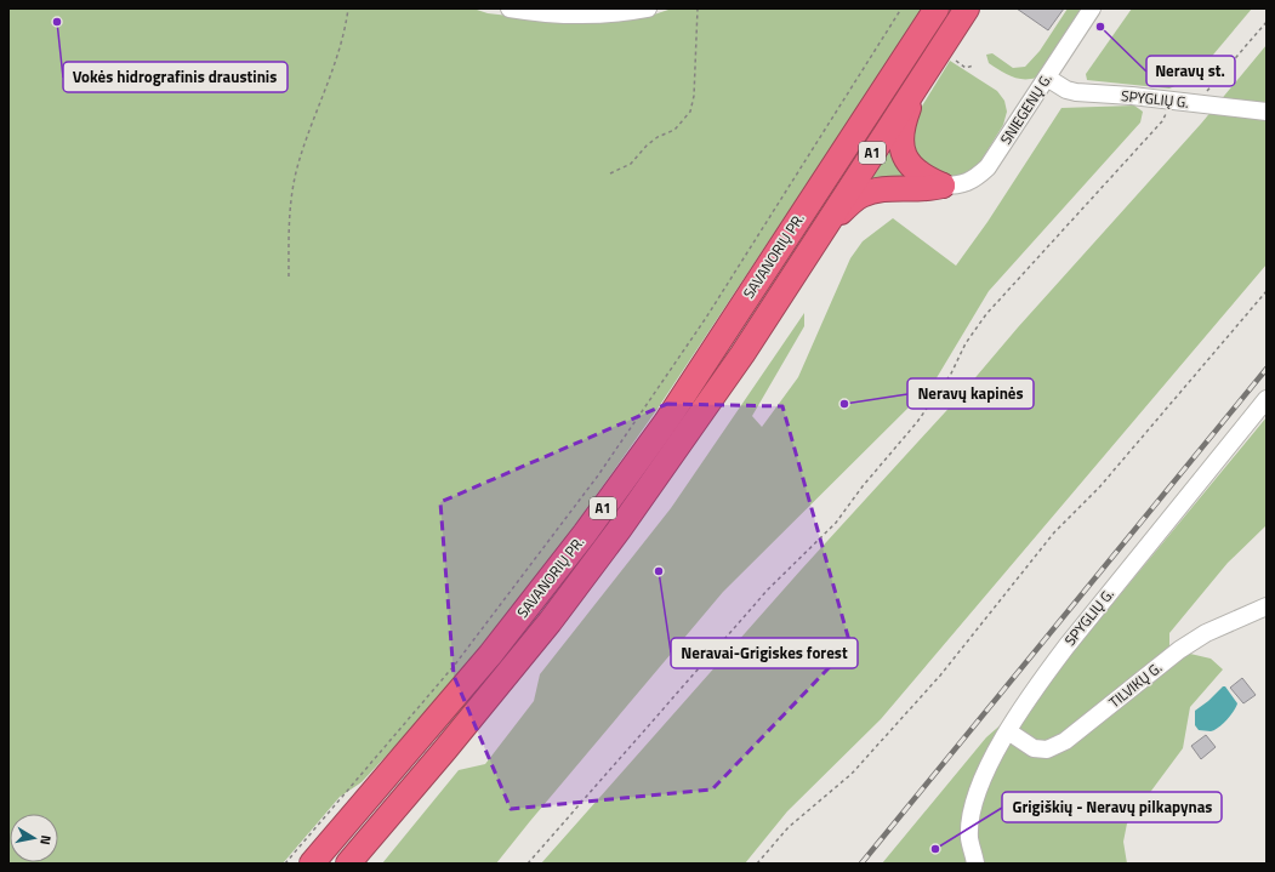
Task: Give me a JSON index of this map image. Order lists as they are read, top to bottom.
{
  "streets": {
    "highway": ["A1", "SAVANORIŲ PR."],
    "street": ["SPYGLIŲ G.", "SNIEGENŲ G.", "TILVIKŲ G."]
  },
  "crossings": [
    ["SPYGLIŲ G.", "SNIEGENŲ G."],
    ["SPYGLIŲ G.", "TILVIKŲ G."]
  ],
  "places": [
    "Vokės hidrografinis draustinis",
    "Neravų st.",
    "Neravų kapinės",
    "Neravai-Grigiskes forest",
    "Grigiškių - Neravų pilkapynas"
  ],
  "north": "right"
}
